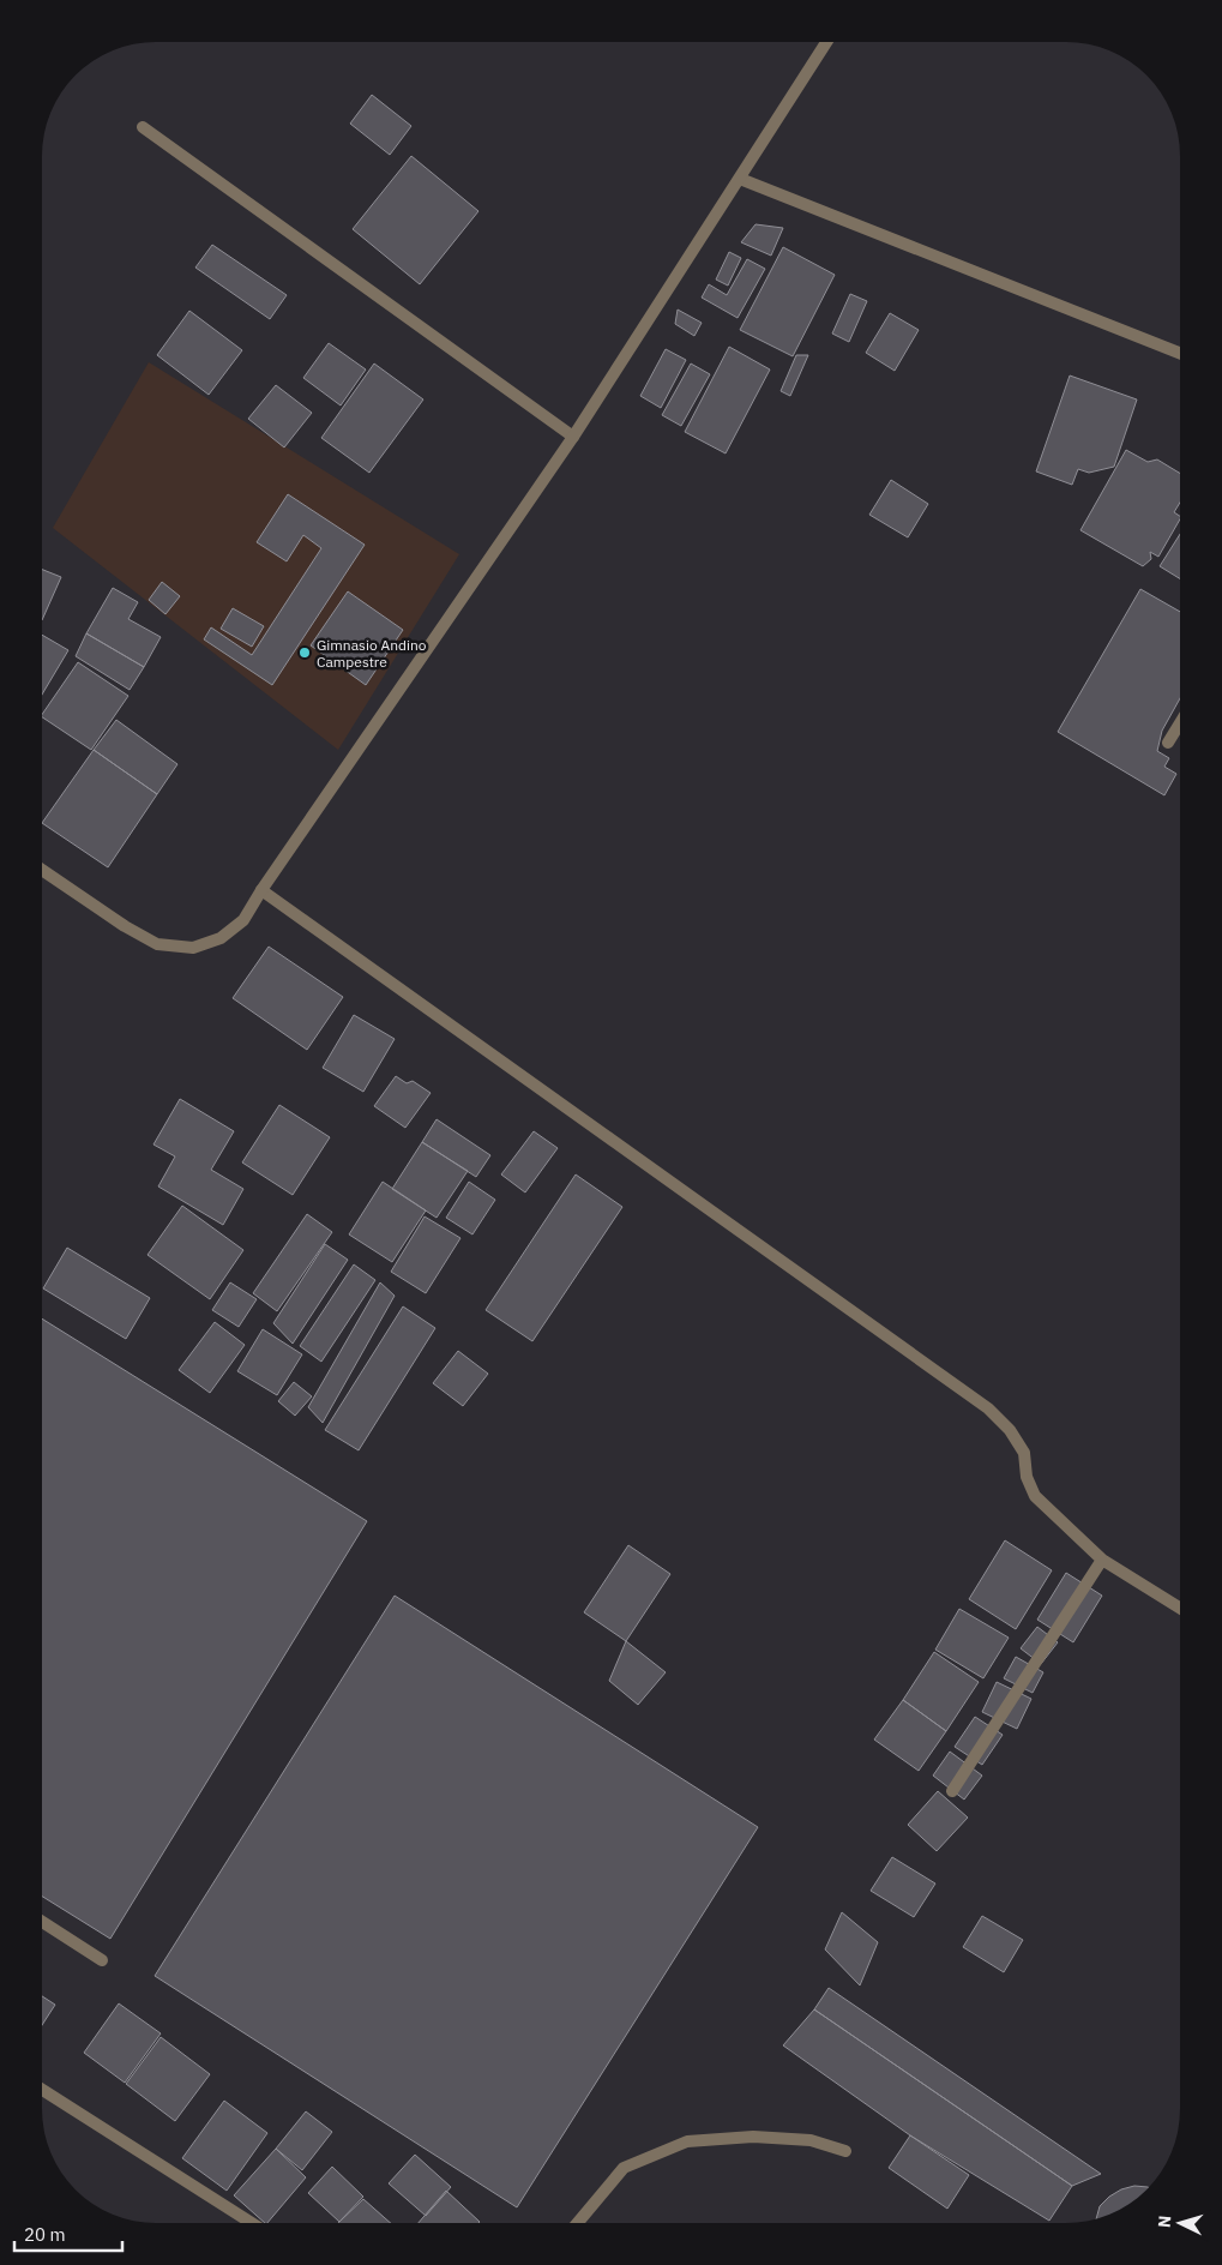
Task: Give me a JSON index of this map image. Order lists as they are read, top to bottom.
{
  "places": ["Gimnasio Andino Campestre"],
  "scale_bar": "20 m",
  "north": "left"
}
